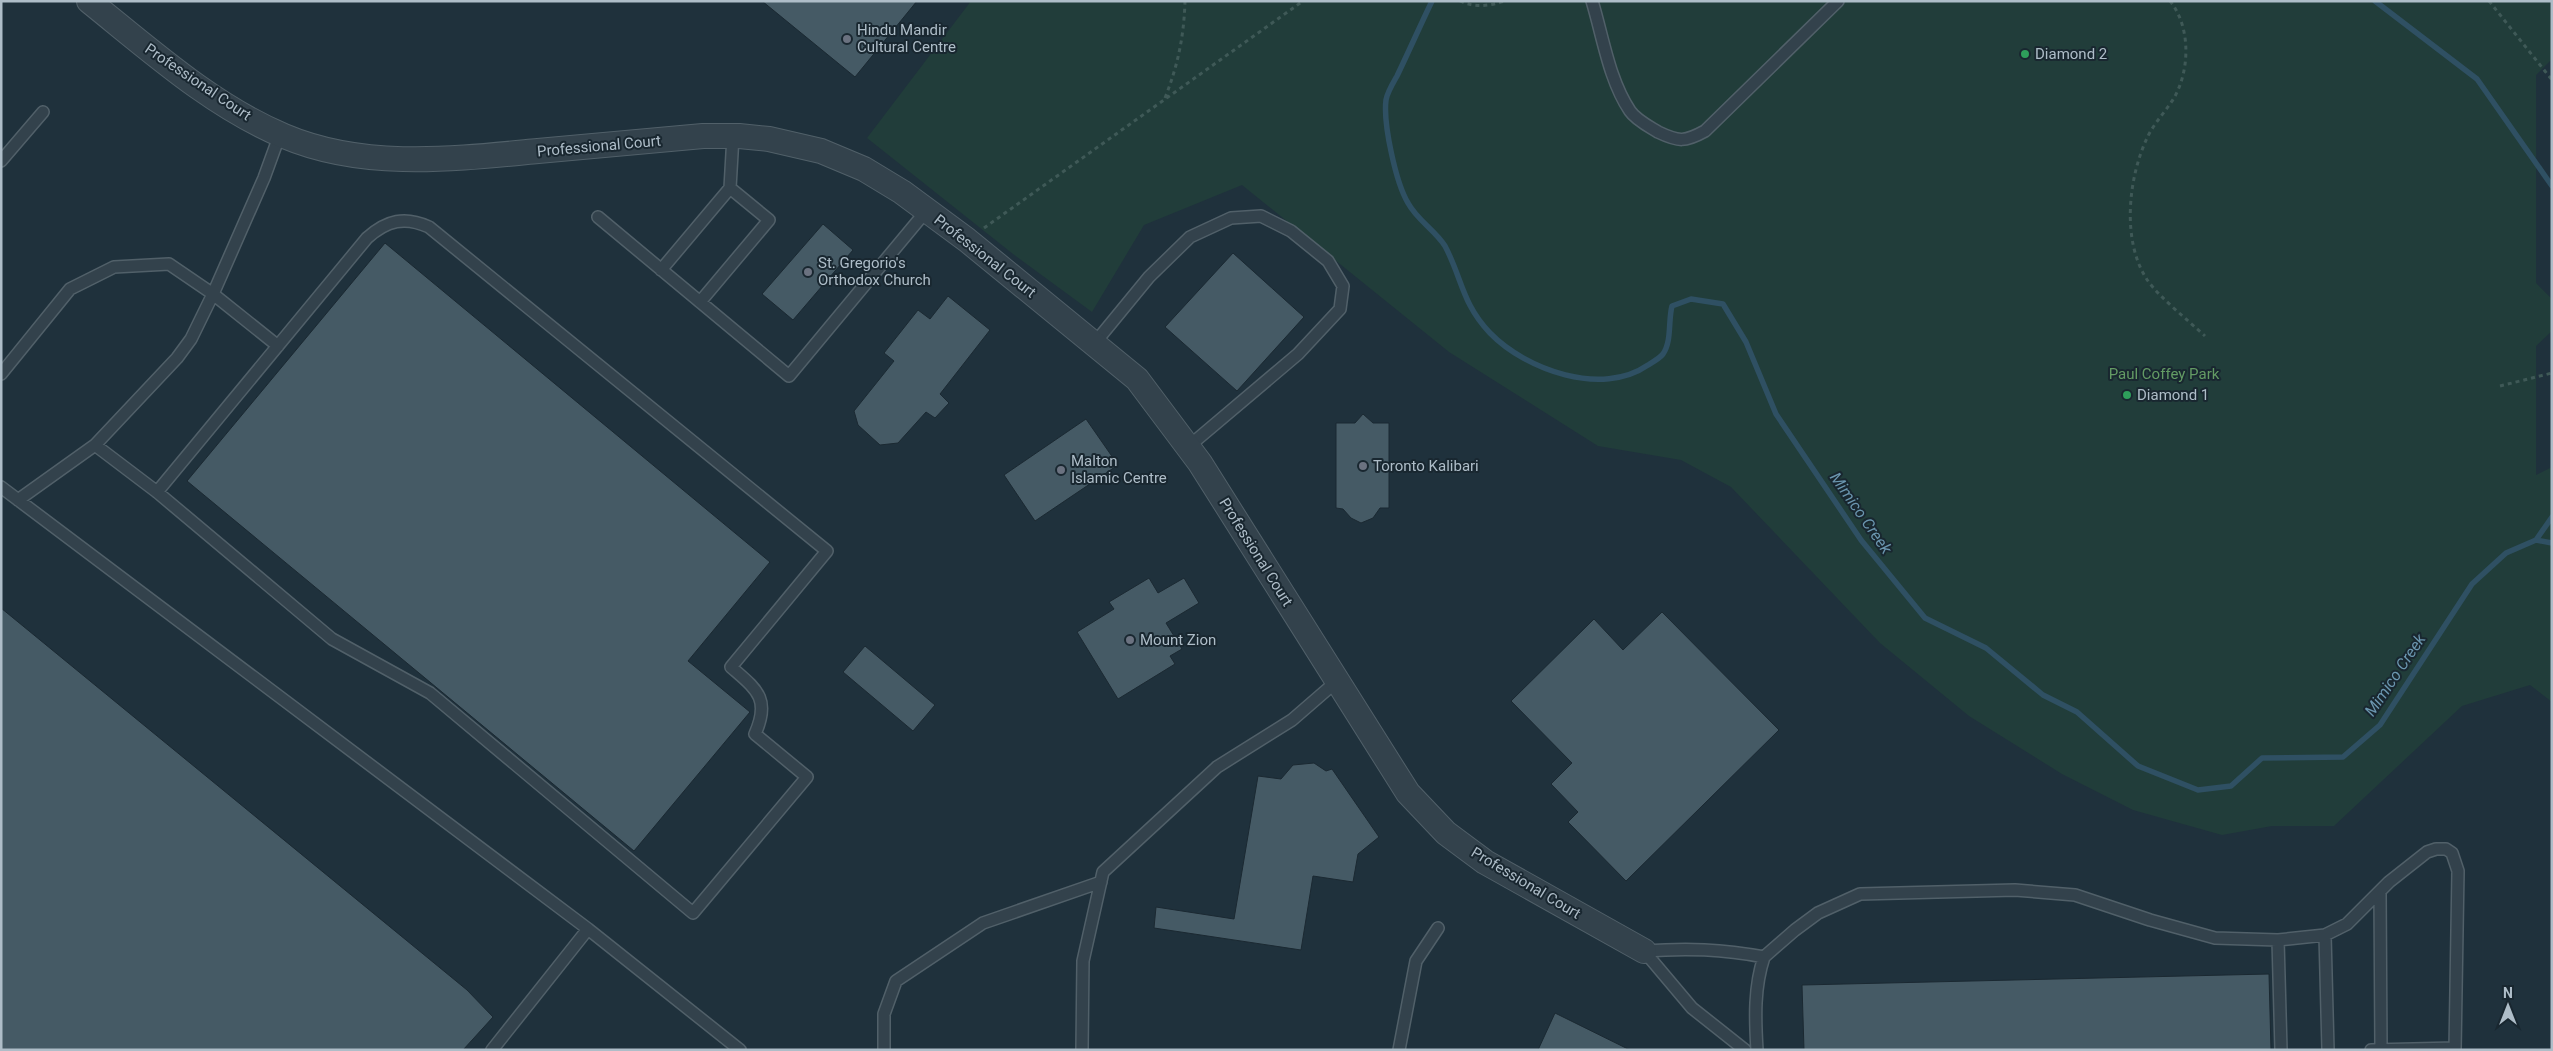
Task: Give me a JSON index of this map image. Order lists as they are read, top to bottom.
{
  "streets": {
    "street": ["Professional Court"]
  },
  "water": ["Mimico Creek"],
  "parks": ["Paul Coffey Park"],
  "places": [
    "Hindu Mandir Cultural Centre",
    "Diamond 2",
    "St. Gregorio's Orthodox Church",
    "Diamond 1",
    "Toronto Kalibari",
    "Malton Islamic Centre",
    "Mount Zion"
  ],
  "north": "top"
}
